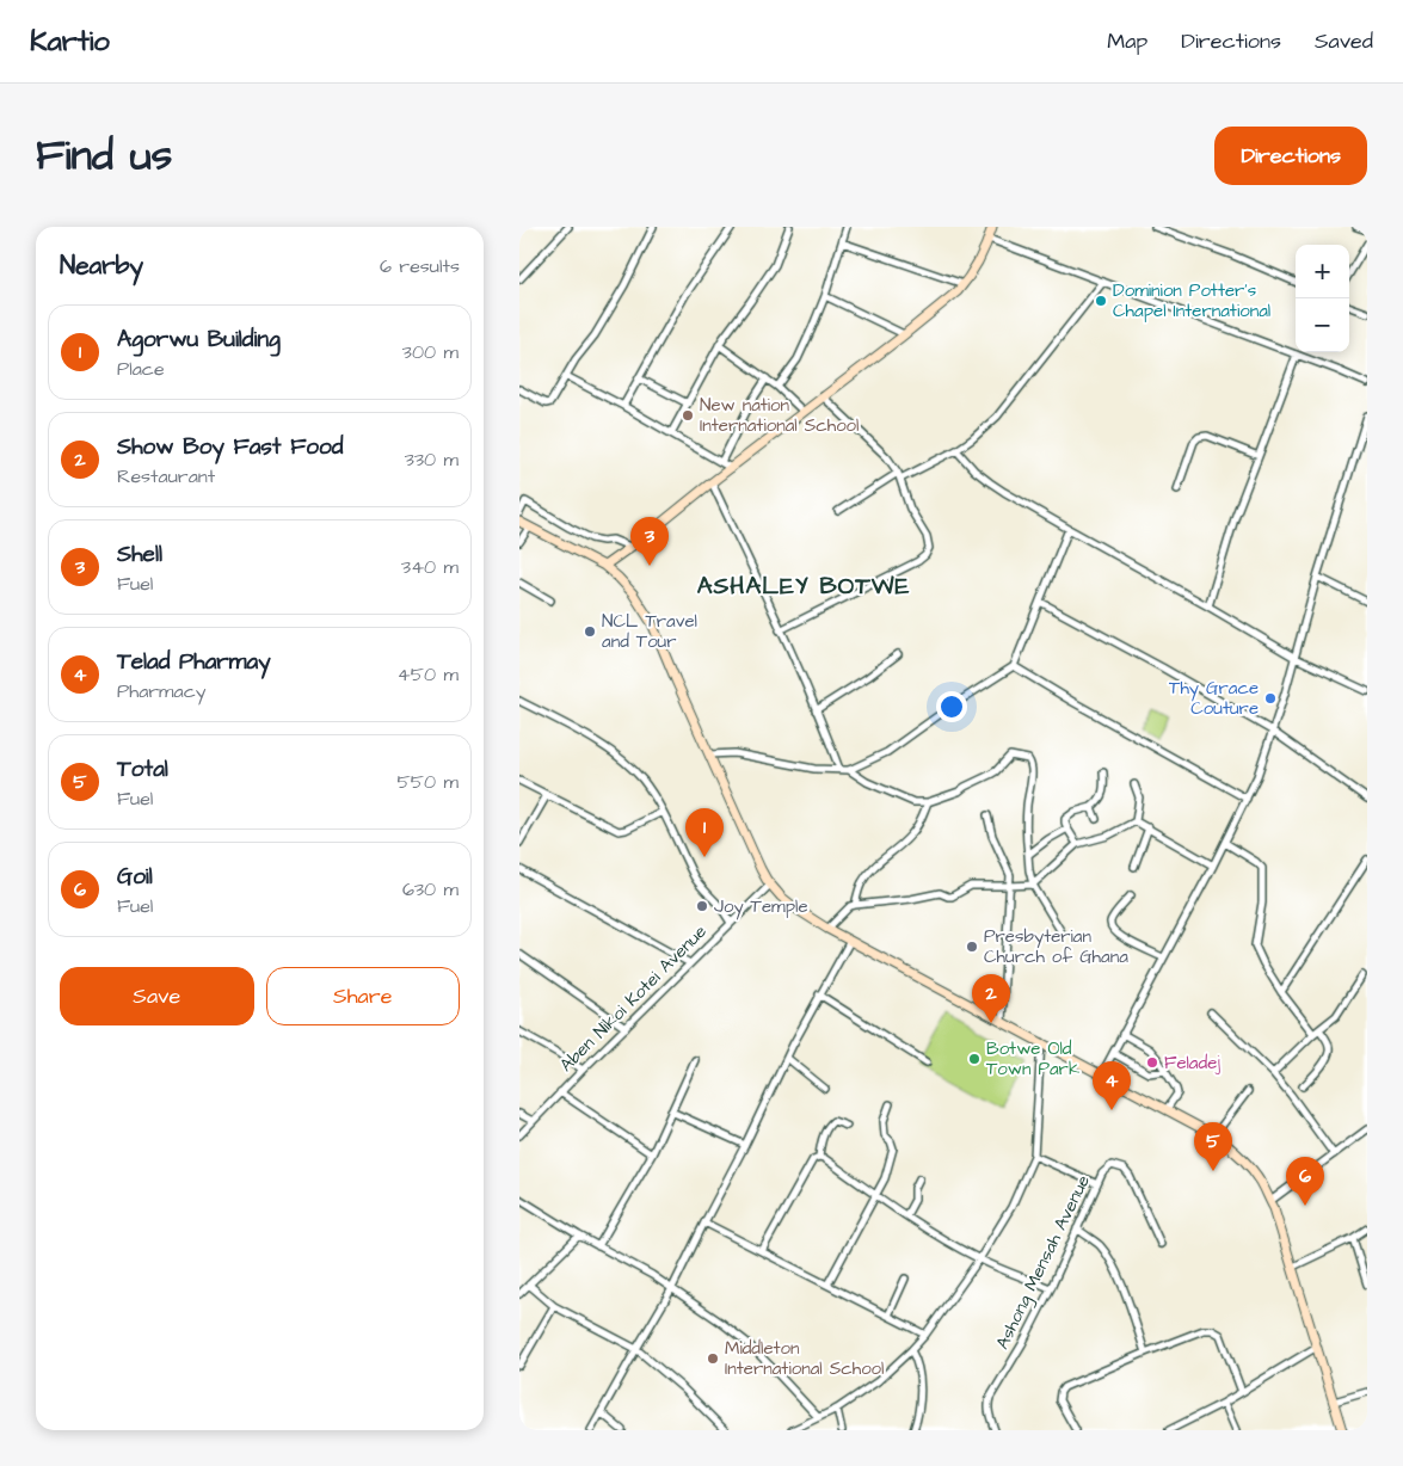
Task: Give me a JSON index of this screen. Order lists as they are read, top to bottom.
{
  "streets": {
    "street": ["Aben Nikoi Kotei Avenue", "Ashong Mensah Avenue"]
  },
  "districts": ["ASHALEY BOTWE"],
  "places": [
    "Dominion Potter's Chapel International",
    "New nation International School",
    "NCL Travel and Tour",
    "Thy Grace Couture",
    "Joy Temple",
    "Presbyterian Church of Ghana",
    "Botwe Old Town Park",
    "Feladej",
    "Middleton International School"
  ],
  "page": {
    "header": "Kartio",
    "nav": ["Map", "Directions", "Saved"],
    "title": "Find us",
    "buttons": [
      "Directions",
      ["Save", "Share"]
    ],
    "heading": ["Nearby", "6 results"],
    "map_buttons": ["+", "−"],
    "list": [
      {
        "mark": "1",
        "name": "Agorwu Building",
        "note": "Place",
        "value": "300 m"
      },
      {
        "mark": "2",
        "name": "Show Boy Fast Food",
        "note": "Restaurant",
        "value": "330 m"
      },
      {
        "mark": "3",
        "name": "Shell",
        "note": "Fuel",
        "value": "340 m"
      },
      {
        "mark": "4",
        "name": "Telad Pharmay",
        "note": "Pharmacy",
        "value": "450 m"
      },
      {
        "mark": "5",
        "name": "Total",
        "note": "Fuel",
        "value": "550 m"
      },
      {
        "mark": "6",
        "name": "Goil",
        "note": "Fuel",
        "value": "630 m"
      }
    ],
    "pins": [
      "3",
      "1",
      "2",
      "4",
      "5",
      "6"
    ]
  }
}
